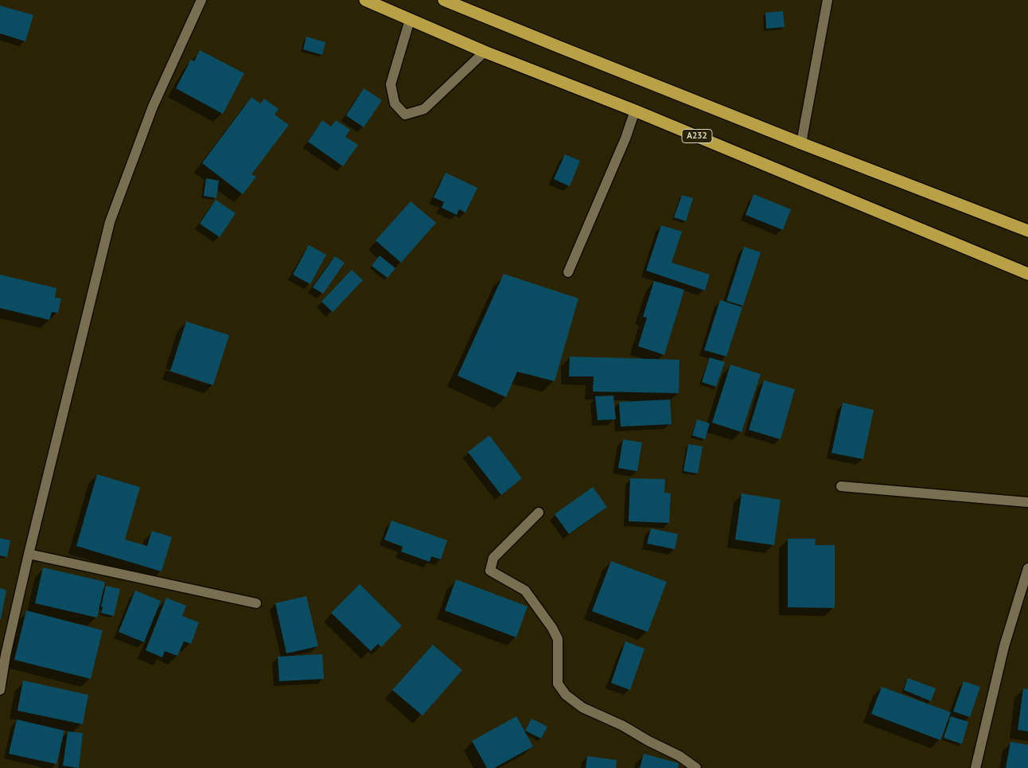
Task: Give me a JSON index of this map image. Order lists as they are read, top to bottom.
{
  "streets": {
    "highway": ["A232"]
  }
}
